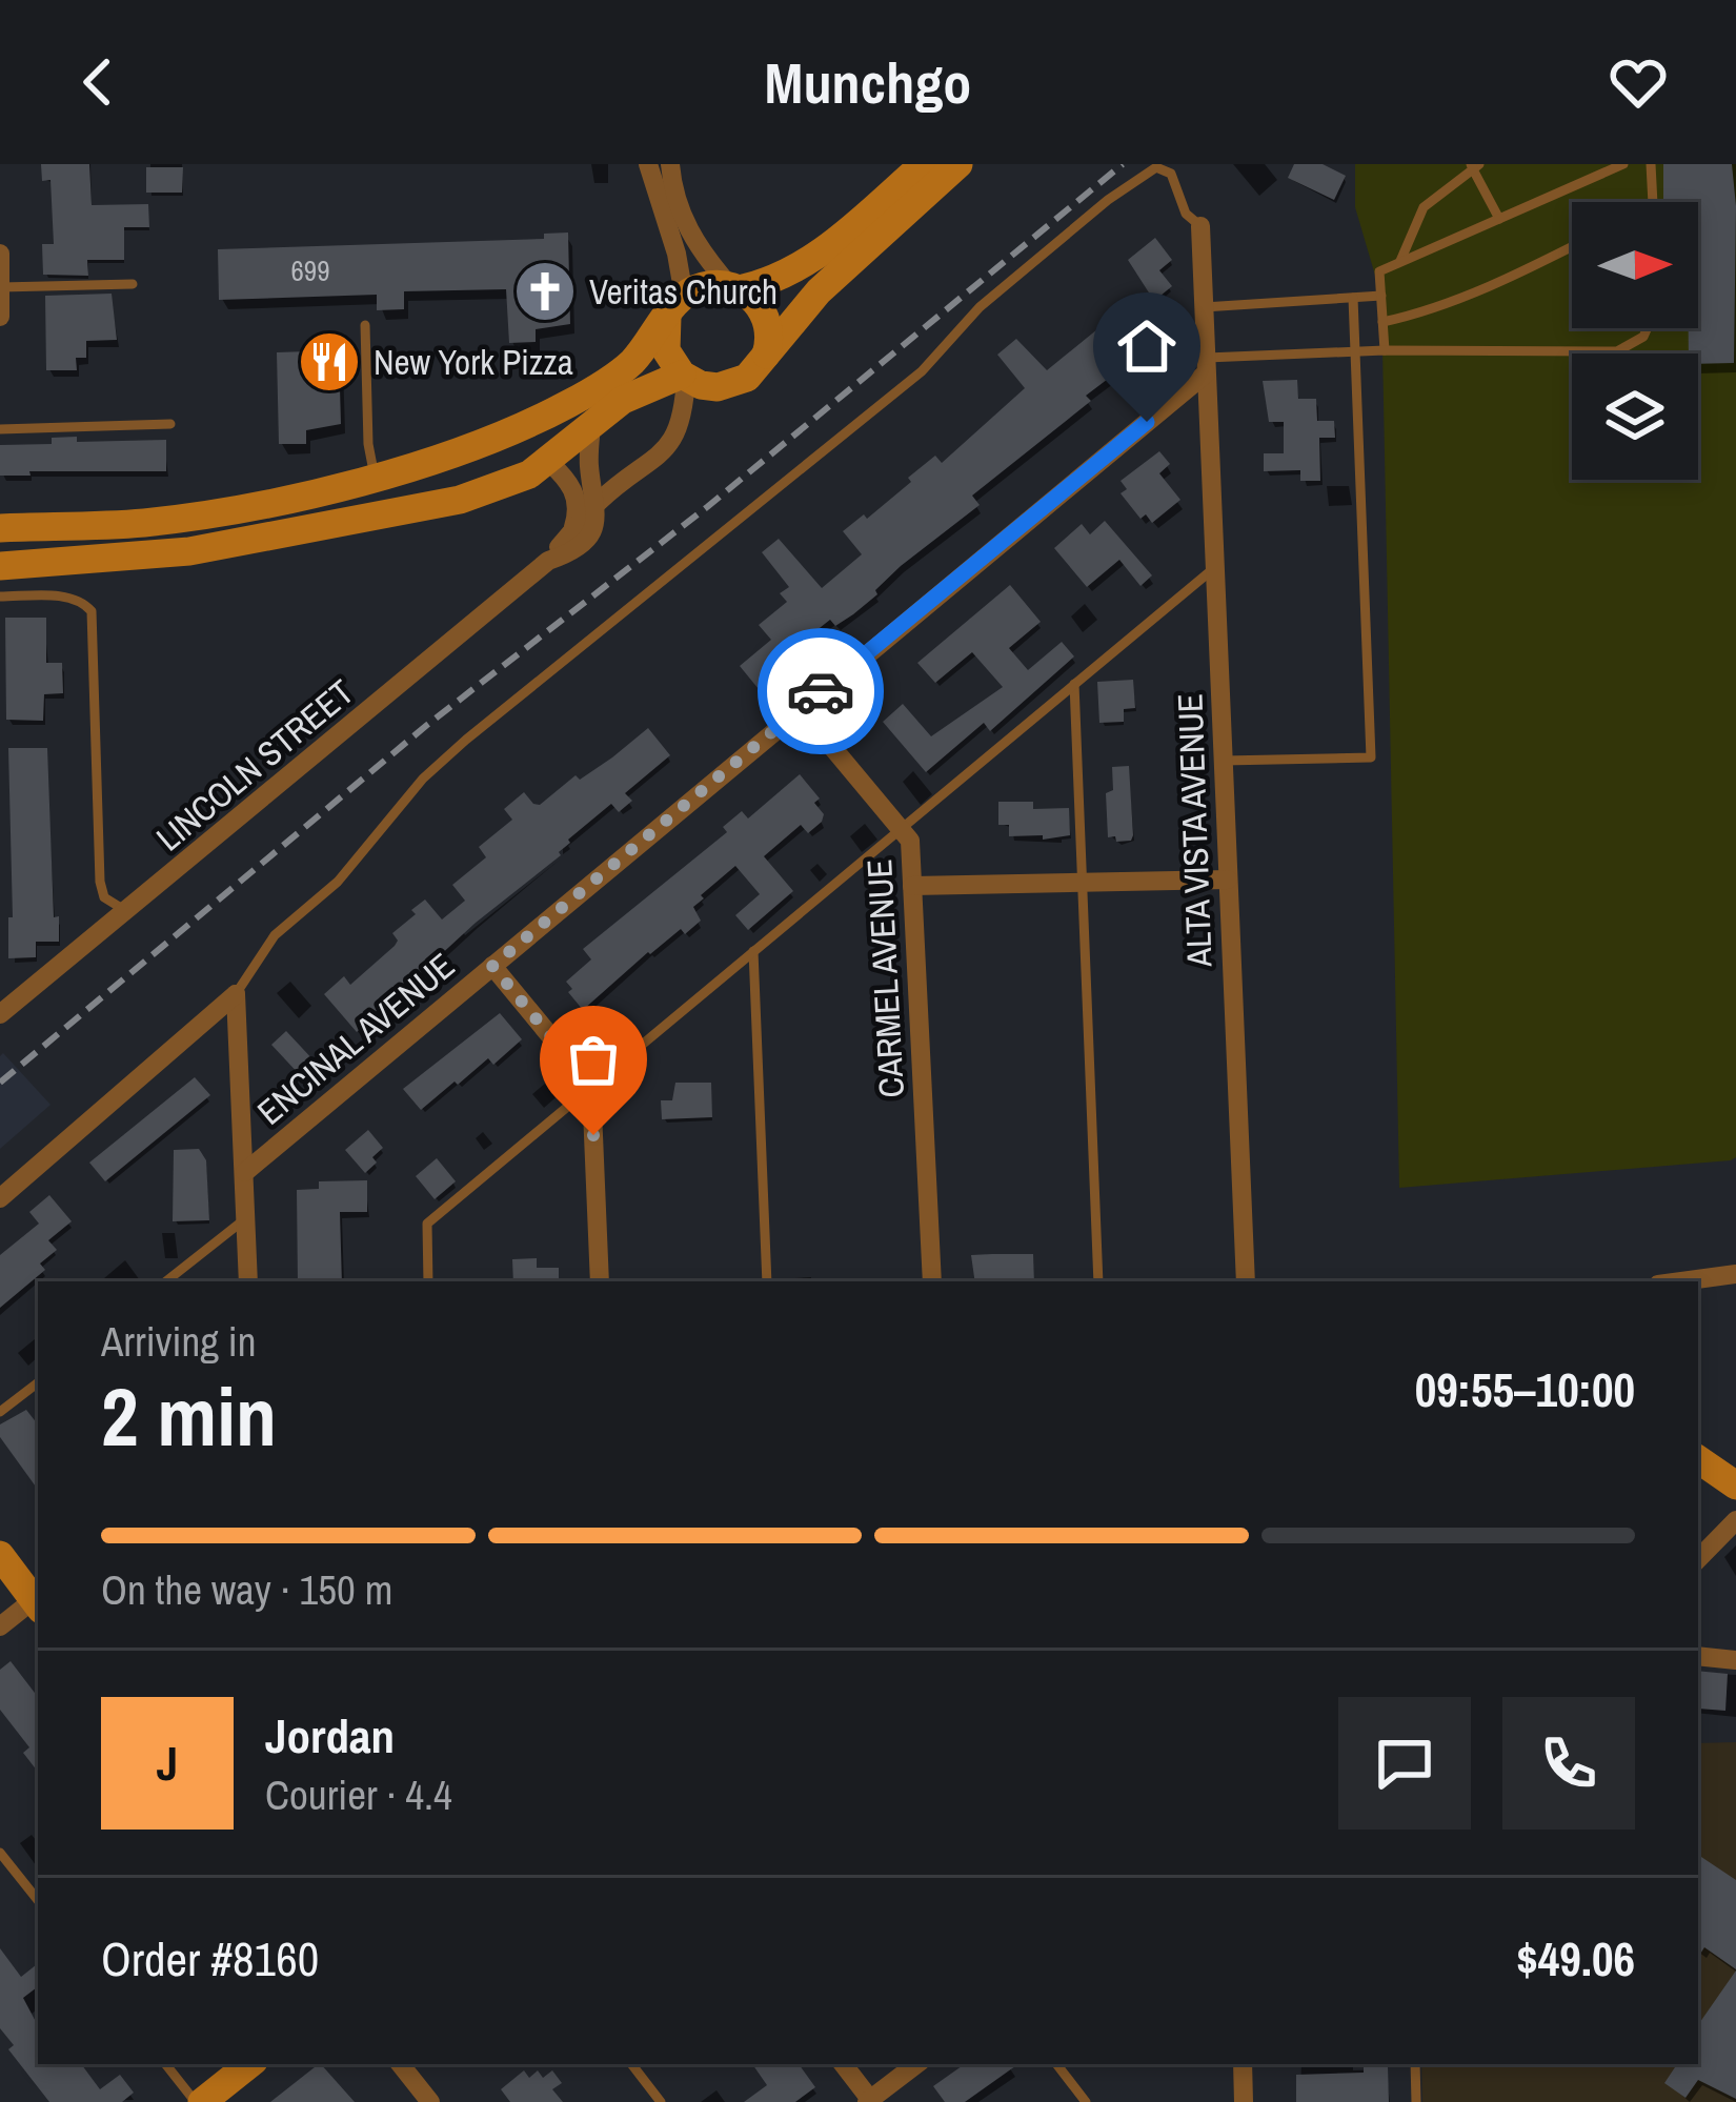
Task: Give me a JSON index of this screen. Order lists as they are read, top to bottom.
{
  "streets": {
    "street": [
      "LINCOLN STREET",
      "ALTA VISTA AVENUE",
      "CARMEL AVENUE",
      "ENCINAL AVENUE"
    ]
  },
  "crossings": [
    ["ALTA VISTA AVENUE", "ENCINAL AVENUE"],
    ["CARMEL AVENUE", "ENCINAL AVENUE"]
  ],
  "places": {
    "church": ["Veritas Church"],
    "restaurant": ["New York Pizza"]
  },
  "house_numbers": ["699"],
  "north": "right",
  "page": {
    "header": "Munchgo",
    "heading": ["2 min", "Arriving in", "09:55–10:00"],
    "panel": [
      "Jordan",
      "Courier · 4.4",
      "Order #8160",
      "$49.06"
    ],
    "bar": "On the way · 150 m",
    "round": "J"
  }
}
